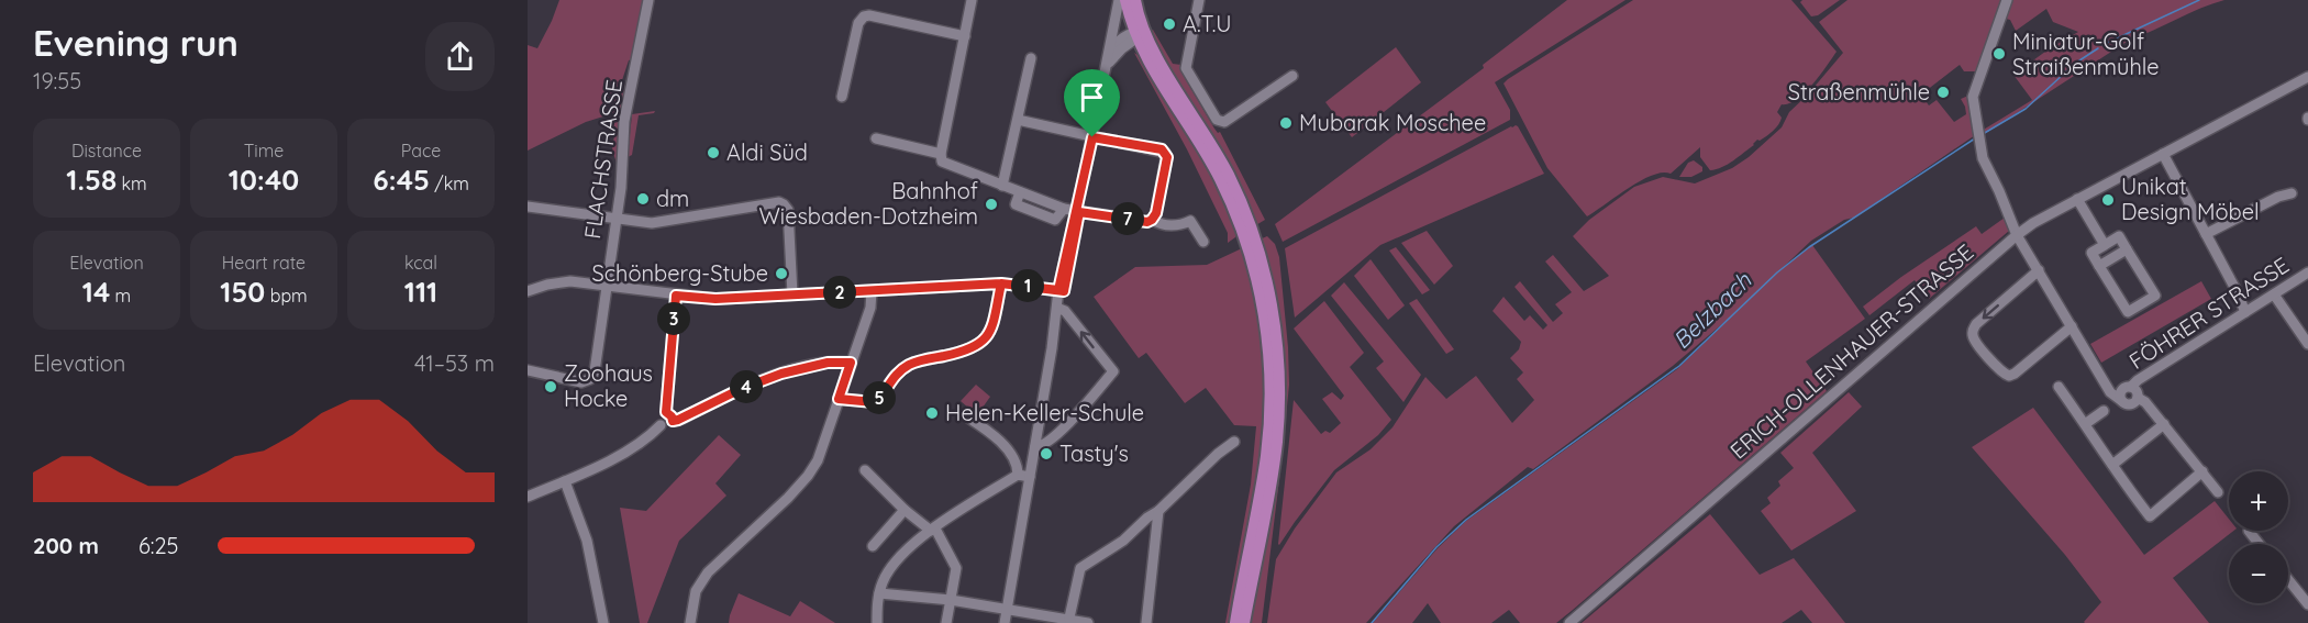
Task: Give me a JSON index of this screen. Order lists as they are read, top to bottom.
{
  "streets": {
    "street": ["FLACHSTRASSE", "FÖHRER STRASSE", "ERICH-OLLENHAUER-STRASSE"]
  },
  "crossings": [
    ["FÖHRER STRASSE", "ERICH-OLLENHAUER-STRASSE"]
  ],
  "water": ["Belzbach"],
  "places": [
    "A.T.U",
    "Miniatur-Golf Straißenmühle",
    "Straßenmühle",
    "Mubarak Moschee",
    "Aldi Süd",
    "dm",
    "Unikat Design Möbel",
    "Bahnhof Wiesbaden-Dotzheim",
    "Schönberg-Stube",
    "Zoohaus Hocke",
    "Helen-Keller-Schule",
    "Tasty's"
  ],
  "page": {
    "heading": ["Evening run", "19:55"],
    "stats": [
      ["Distance", "1.58 km"],
      ["Time", "10:40"],
      ["Pace", "6:45 /km"],
      ["Elevation", "14 m"],
      ["Heart rate", "150 bpm"],
      ["kcal", "111"]
    ],
    "pins": [
      "7",
      "1",
      "2",
      "3",
      "4",
      "5"
    ],
    "chart": ["Elevation", "41–53 m"],
    "map_buttons": ["+", "−"],
    "list": [
      {
        "name": "200 m",
        "note": "6:25"
      }
    ]
  }
}
